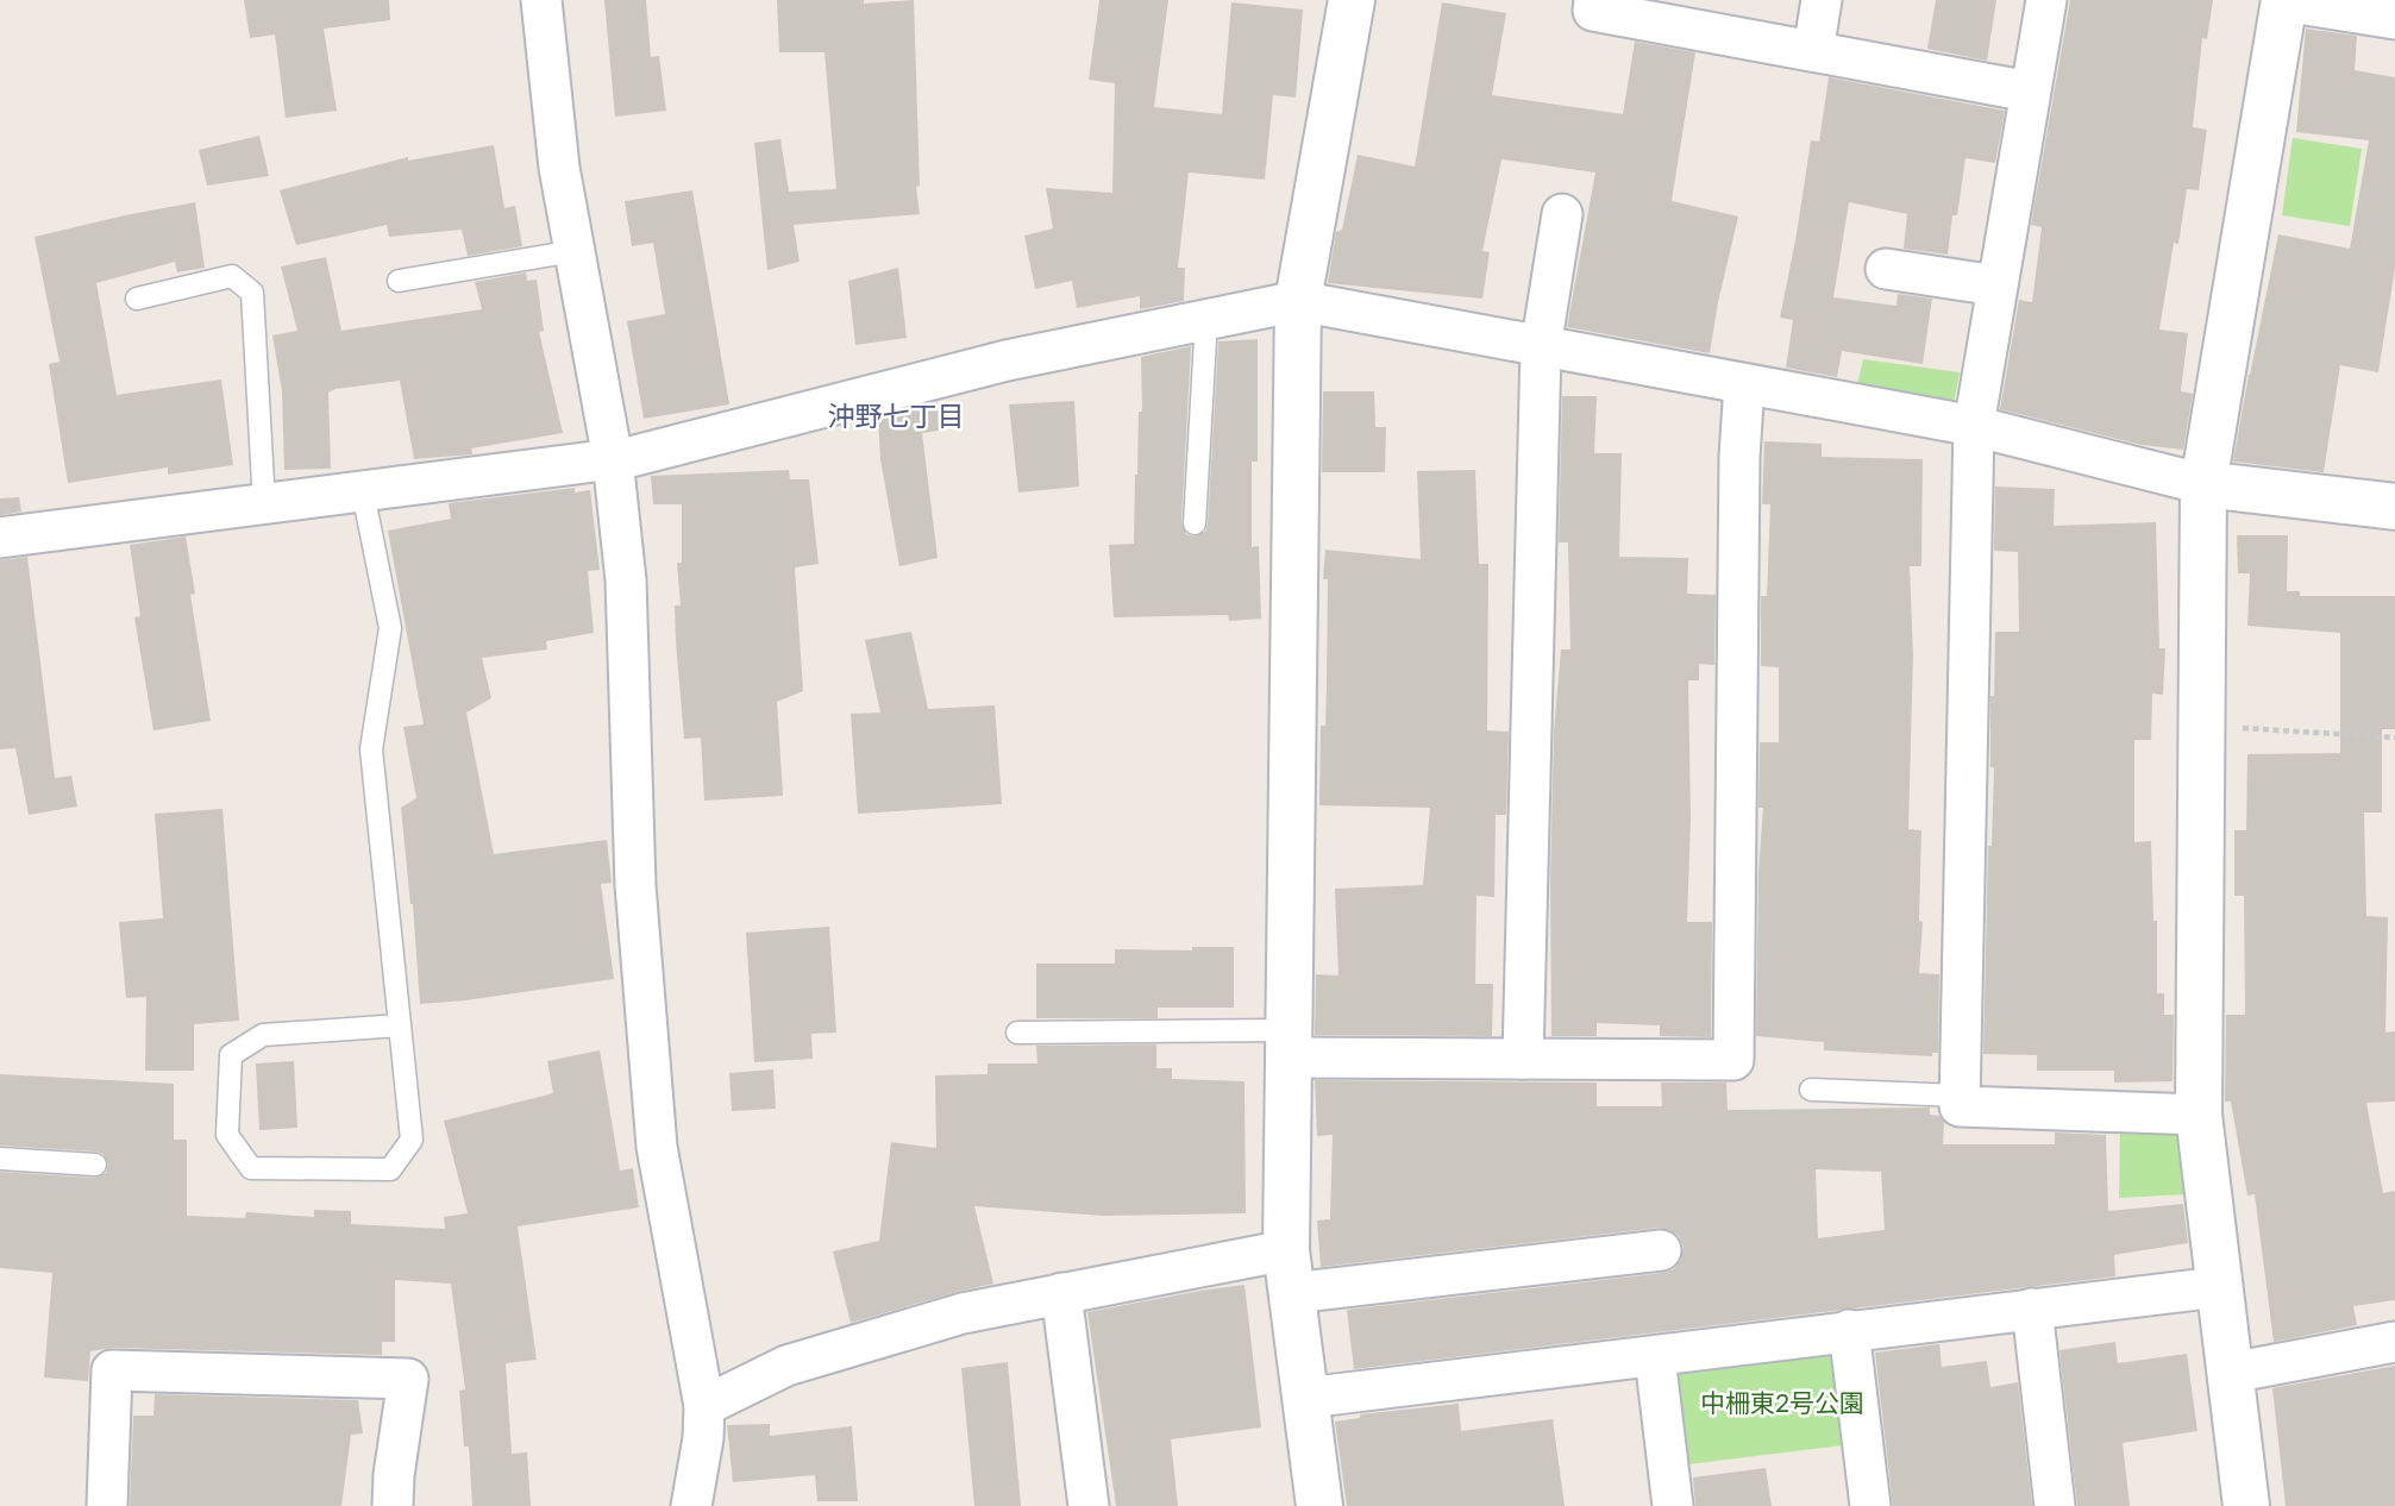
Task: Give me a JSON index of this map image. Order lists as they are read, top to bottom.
{
  "districts": ["沖野七丁目"],
  "parks": ["中柵東2号公園"]
}
